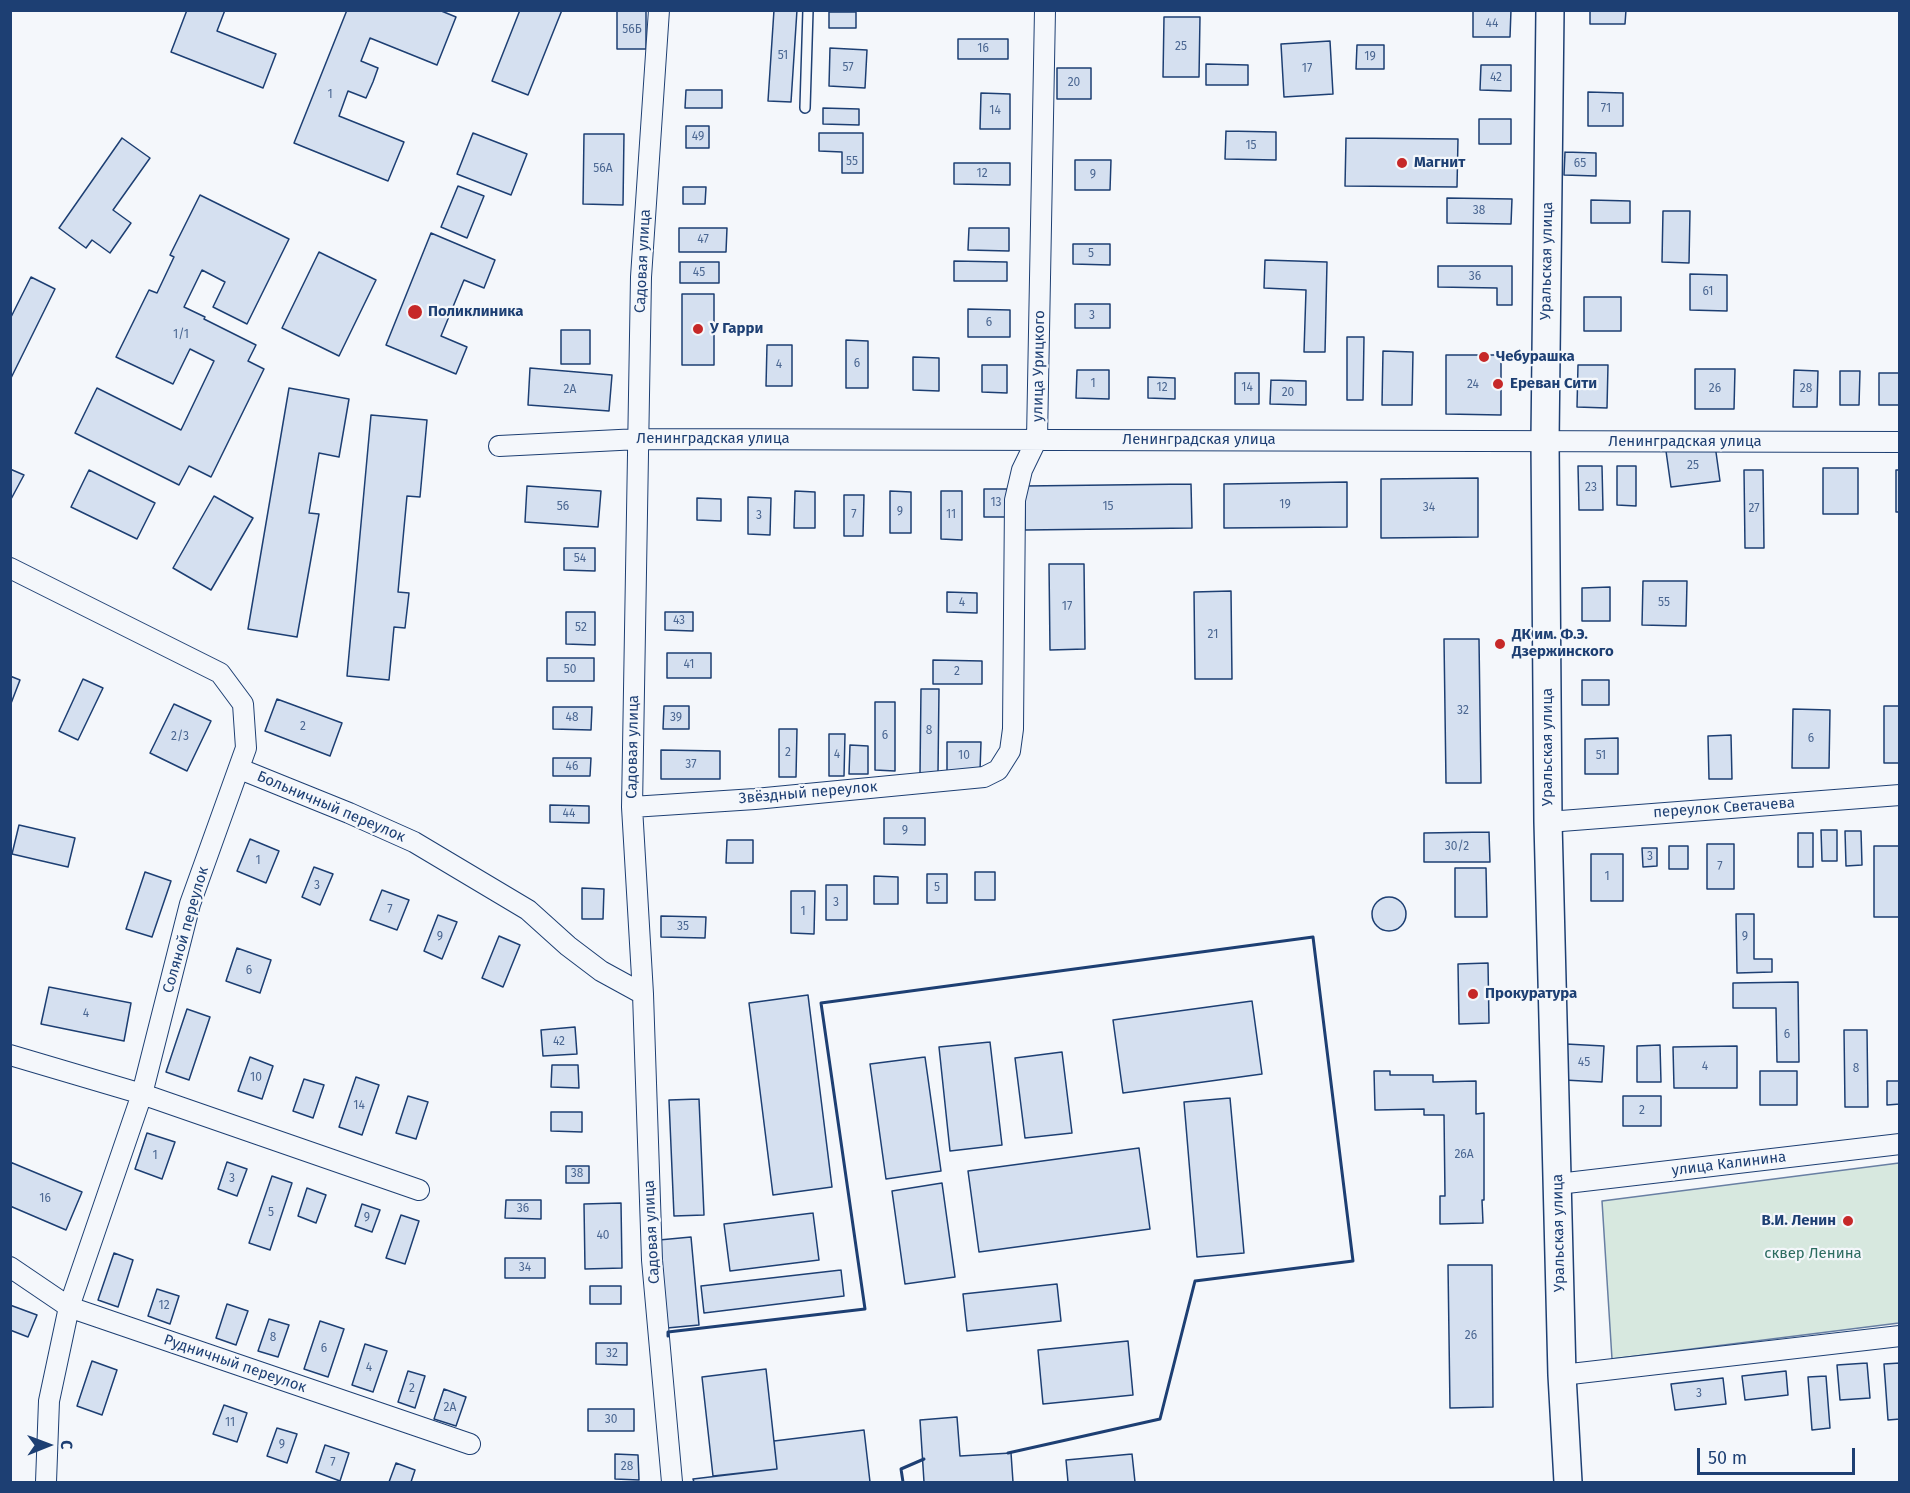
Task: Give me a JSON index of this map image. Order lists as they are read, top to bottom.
{
  "streets": {
    "street": [
      "Садовая улица",
      "Уральская улица",
      "улица Урицкого",
      "Ленинградская улица",
      "Звёздный переулок",
      "Больничный переулок",
      "переулок Светачева",
      "Соляной переулок",
      "улица Калинина",
      "Рудничный переулок"
    ]
  },
  "crossings": [
    ["Садовая улица", "Ленинградская улица"],
    ["Садовая улица", "Звёздный переулок"],
    ["Садовая улица", "Больничный переулок"],
    ["Уральская улица", "Ленинградская улица"],
    ["Уральская улица", "переулок Светачева"],
    ["Уральская улица", "улица Калинина"],
    ["улица Урицкого", "Ленинградская улица"],
    ["улица Урицкого", "Звёздный переулок"],
    ["Больничный переулок", "Соляной переулок"],
    ["Соляной переулок", "Рудничный переулок"]
  ],
  "parks": ["сквер Ленина"],
  "places": [
    "Магнит",
    "Поликлиника",
    "У Гарри",
    "Чебурашка",
    "Ереван Сити",
    "ДК им. Ф.Э. Дзержинского",
    "Прокуратура",
    "В.И. Ленин"
  ],
  "house_numbers": [
    "44",
    "56Б",
    "25",
    "16",
    "51",
    "19",
    "57",
    "17",
    "42",
    "20",
    "1",
    "71",
    "14",
    "49",
    "15",
    "55",
    "65",
    "56А",
    "12",
    "9",
    "38",
    "47",
    "5",
    "45",
    "36",
    "61",
    "3",
    "6",
    "1/1",
    "6",
    "4",
    "1",
    "24",
    "12",
    "14",
    "26",
    "28",
    "2А",
    "20",
    "25",
    "23",
    "13",
    "19",
    "56",
    "15",
    "34",
    "27",
    "9",
    "7",
    "11",
    "3",
    "54",
    "4",
    "55",
    "17",
    "43",
    "52",
    "21",
    "41",
    "50",
    "2",
    "32",
    "48",
    "39",
    "2",
    "8",
    "6",
    "2/3",
    "6",
    "2",
    "4",
    "10",
    "51",
    "37",
    "46",
    "44",
    "9",
    "30/2",
    "3",
    "1",
    "7",
    "1",
    "3",
    "5",
    "3",
    "7",
    "1",
    "35",
    "9",
    "9",
    "6",
    "4",
    "6",
    "42",
    "45",
    "4",
    "8",
    "10",
    "14",
    "2",
    "26А",
    "1",
    "38",
    "3",
    "16",
    "36",
    "5",
    "9",
    "40",
    "34",
    "12",
    "26",
    "8",
    "6",
    "32",
    "4",
    "2",
    "3",
    "2А",
    "30",
    "11",
    "9",
    "7",
    "28"
  ],
  "scale_bar": "50 m",
  "north": "right"
}
